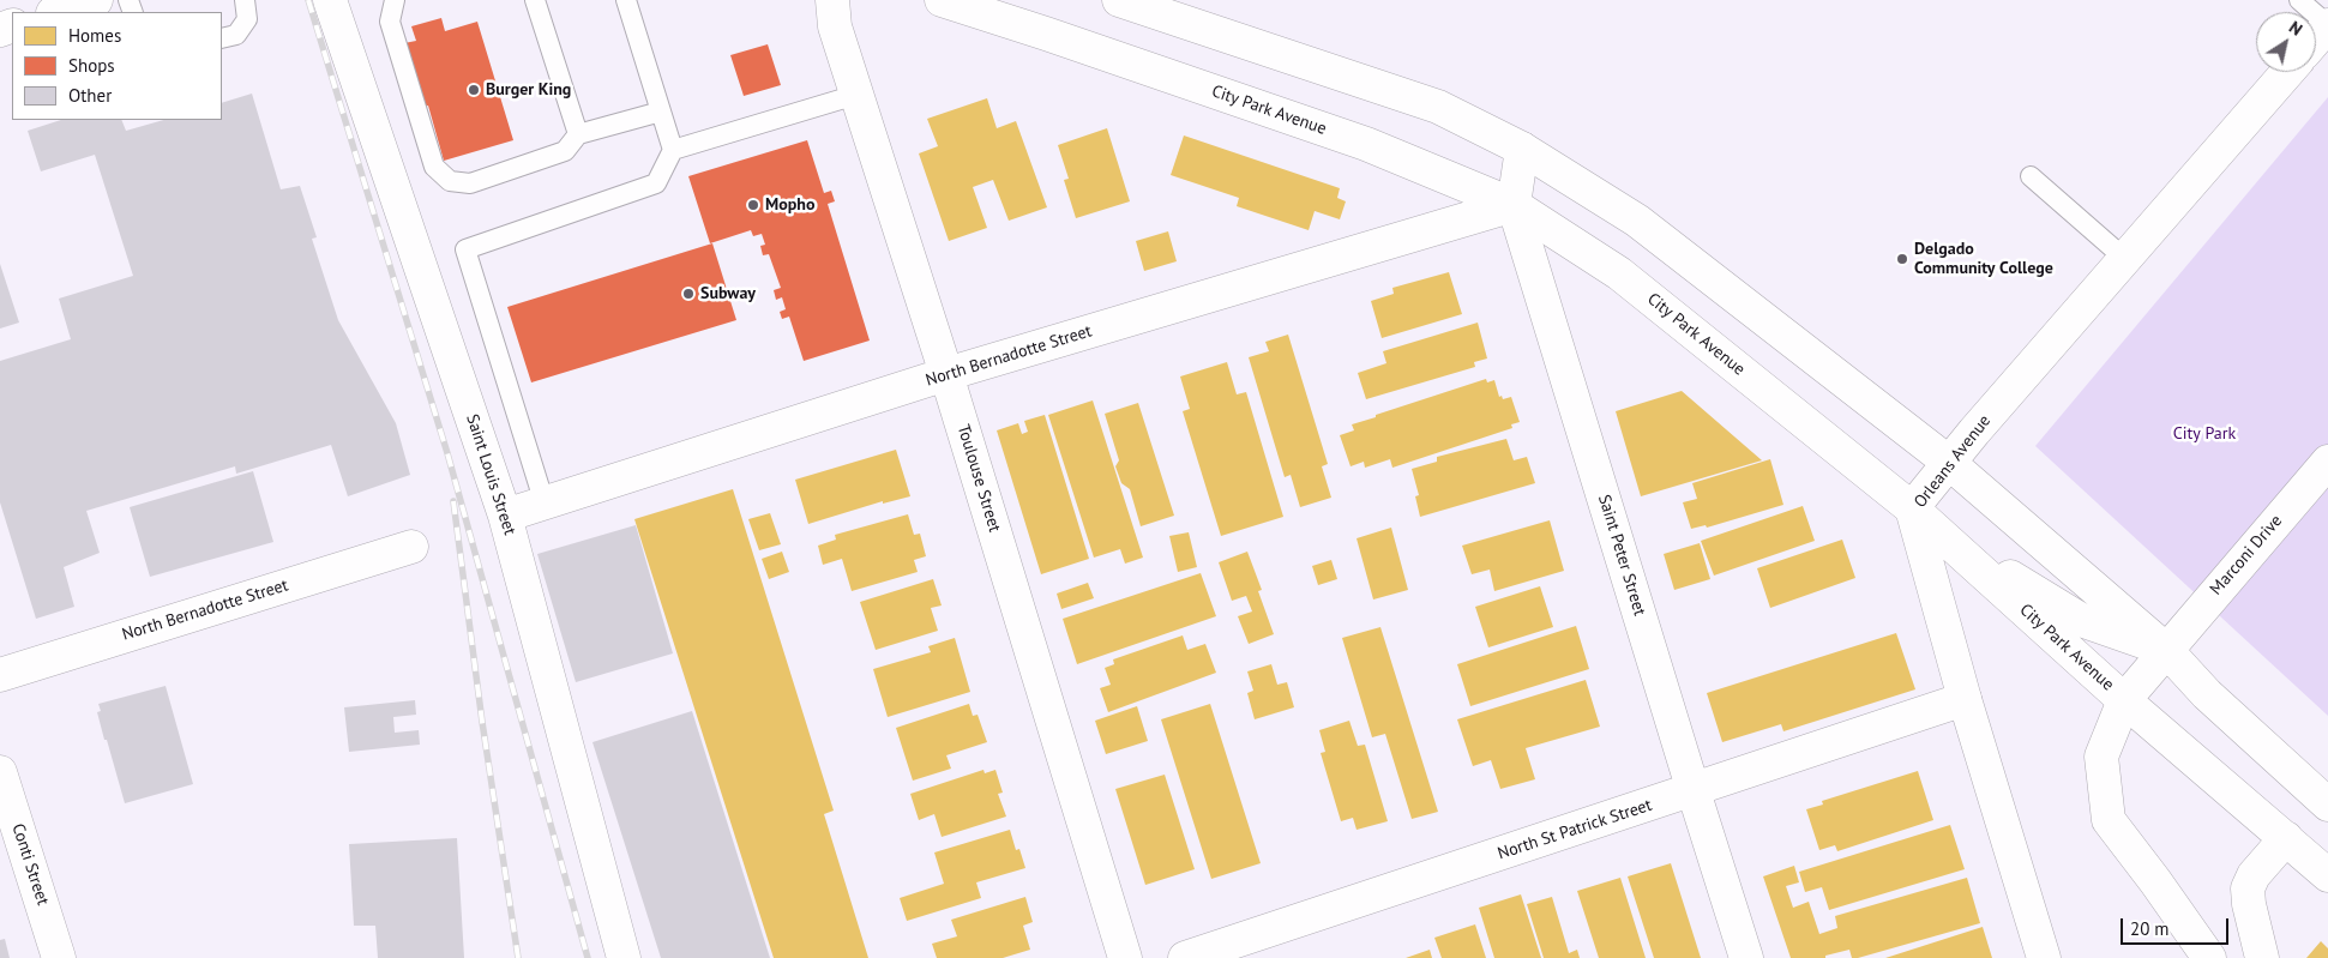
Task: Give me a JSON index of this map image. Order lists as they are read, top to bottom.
{
  "streets": {
    "street": [
      "City Park Avenue",
      "North Bernadotte Street",
      "Orleans Avenue",
      "Saint Louis Street",
      "Toulouse Street",
      "Saint Peter Street",
      "Marconi Drive",
      "North St Patrick Street",
      "Conti Street"
    ]
  },
  "crossings": [
    ["City Park Avenue", "North Bernadotte Street"],
    ["City Park Avenue", "Orleans Avenue"],
    ["City Park Avenue", "Saint Peter Street"],
    ["North Bernadotte Street", "Saint Louis Street"],
    ["North Bernadotte Street", "Toulouse Street"],
    ["North Bernadotte Street", "Saint Peter Street"],
    ["Orleans Avenue", "North St Patrick Street"],
    ["Saint Peter Street", "North St Patrick Street"]
  ],
  "parks": ["City Park"],
  "places": [
    "Burger King",
    "Mopho",
    "Delgado Community College",
    "Subway"
  ],
  "legend": ["Homes", "Shops", "Other"],
  "scale_bar": "20 m",
  "north": "top right"
}
